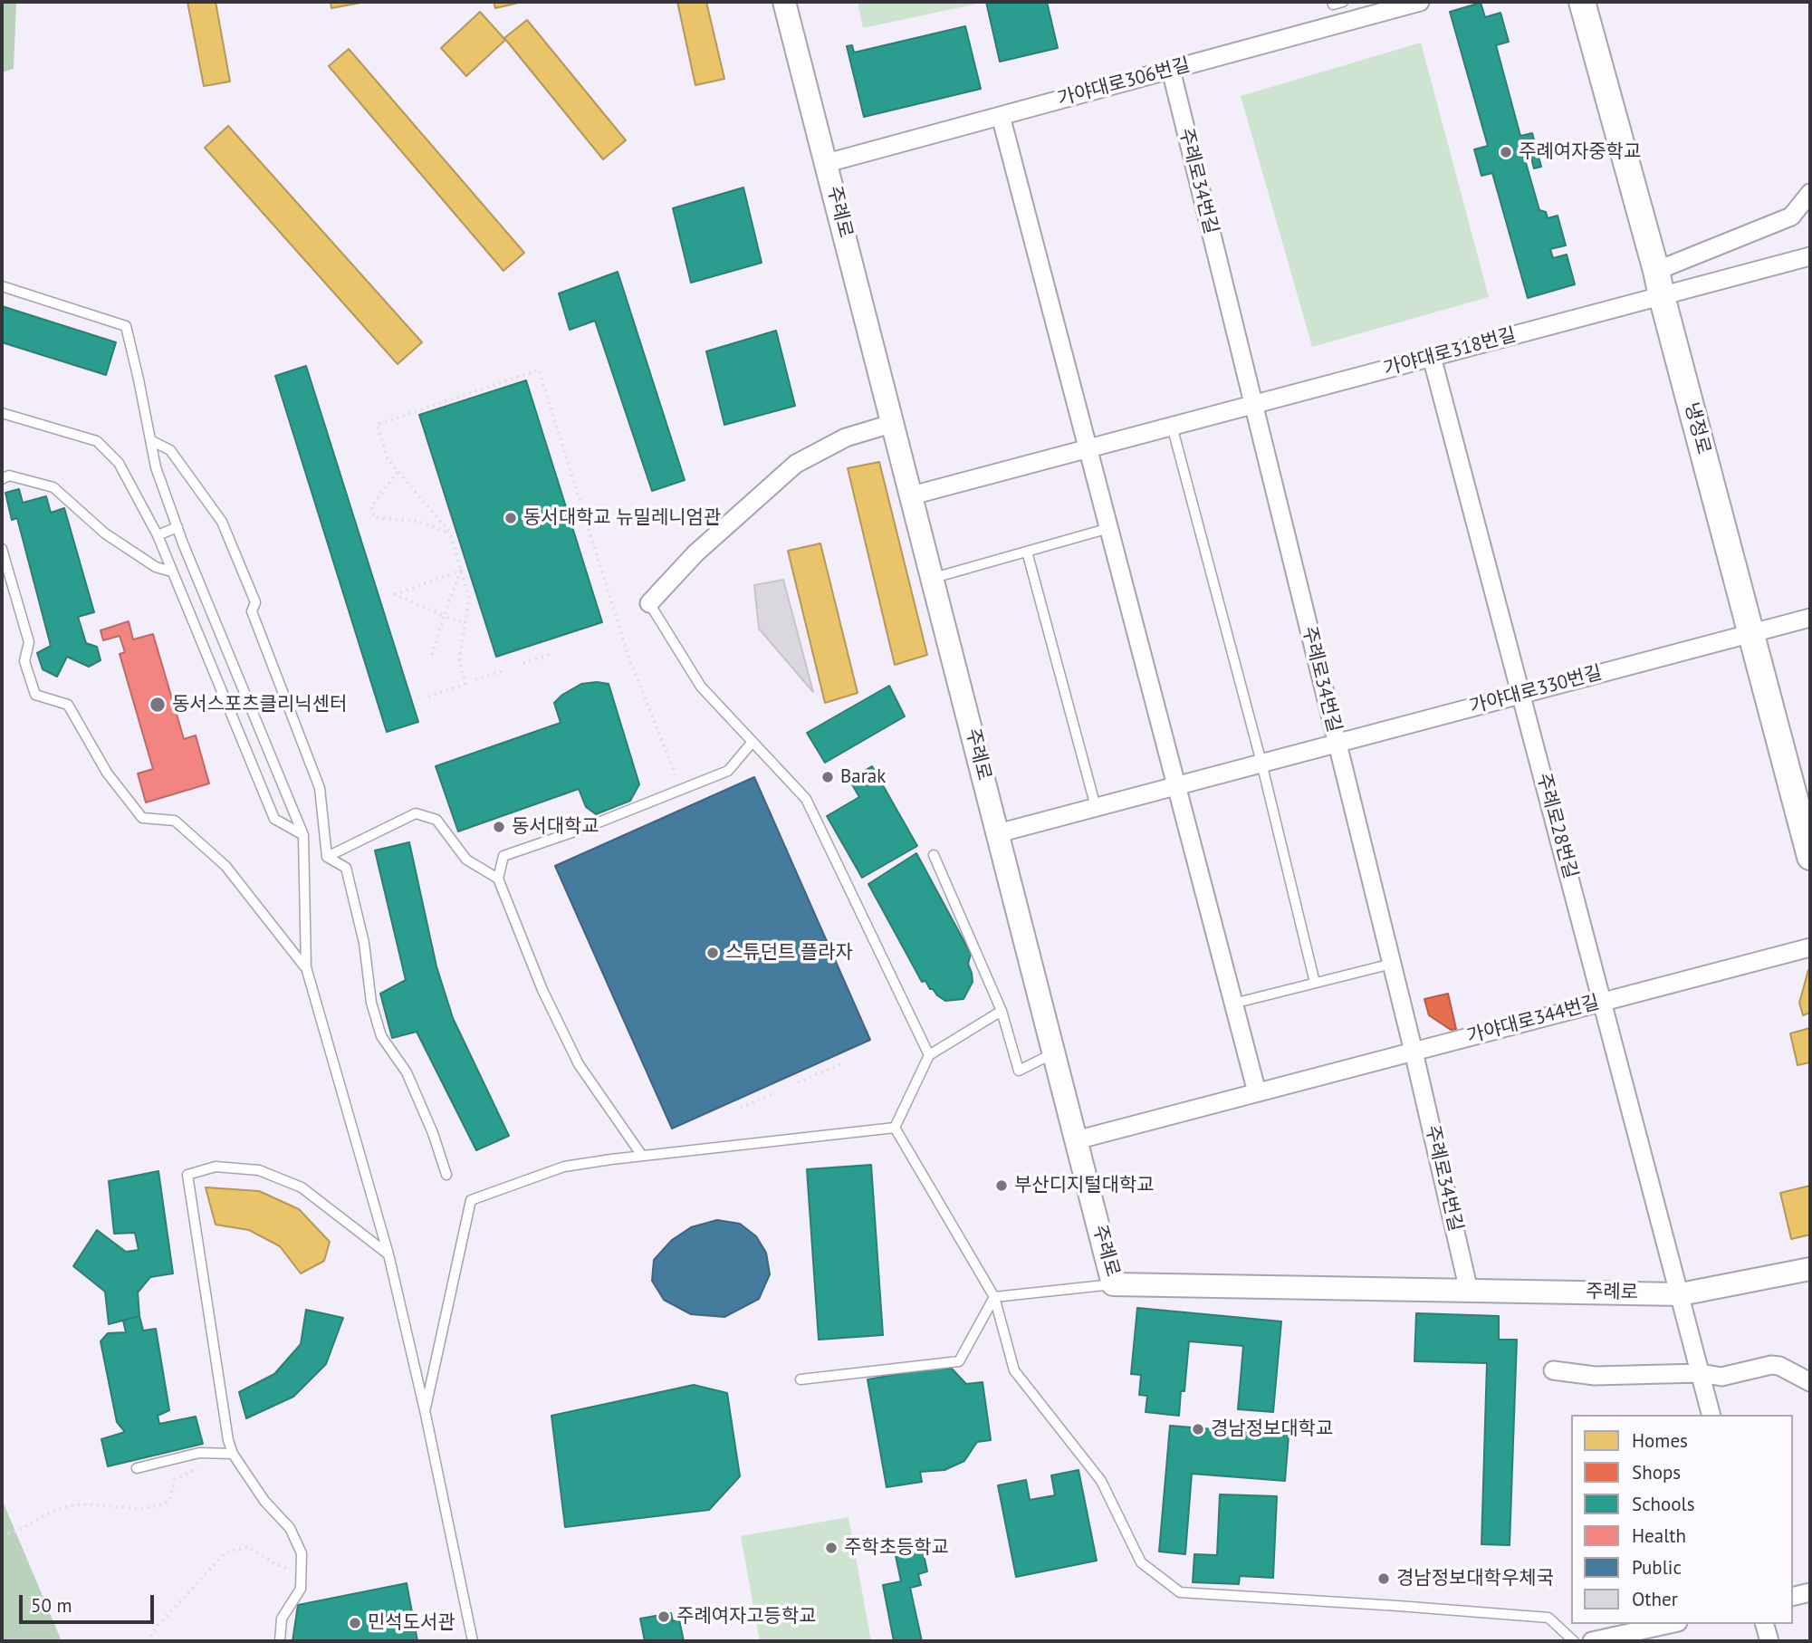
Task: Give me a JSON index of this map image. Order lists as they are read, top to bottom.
{
  "streets": {
    "main road": ["냉정로"],
    "street": [
      "가야대로306번길",
      "주례로34번길",
      "주례로",
      "가야대로318번길",
      "가야대로330번길",
      "주례로28번길",
      "가야대로344번길"
    ]
  },
  "crossings": [
    ["가야대로306번길", "주례로34번길"],
    ["가야대로306번길", "주례로"],
    ["주례로34번길", "주례로"],
    ["주례로34번길", "가야대로318번길"],
    ["주례로34번길", "가야대로330번길"],
    ["주례로34번길", "가야대로344번길"],
    ["주례로", "가야대로318번길"],
    ["주례로", "가야대로330번길"],
    ["주례로", "주례로28번길"],
    ["주례로", "가야대로344번길"],
    ["가야대로318번길", "냉정로"],
    ["가야대로318번길", "주례로28번길"],
    ["냉정로", "가야대로330번길"],
    ["가야대로330번길", "주례로28번길"],
    ["주례로28번길", "가야대로344번길"]
  ],
  "places": [
    "주례여자중학교",
    "동서대학교 뉴밀레니엄관",
    "동서스포츠클리닉센터",
    "Barak",
    "동서대학교",
    "스튜던트 플라자",
    "부산디지털대학교",
    "경남정보대학교",
    "주학초등학교",
    "경남정보대학우체국",
    "주례여자고등학교",
    "민석도서관"
  ],
  "legend": [
    "Homes",
    "Shops",
    "Schools",
    "Health",
    "Public",
    "Other"
  ],
  "scale_bar": "50 m"
}
